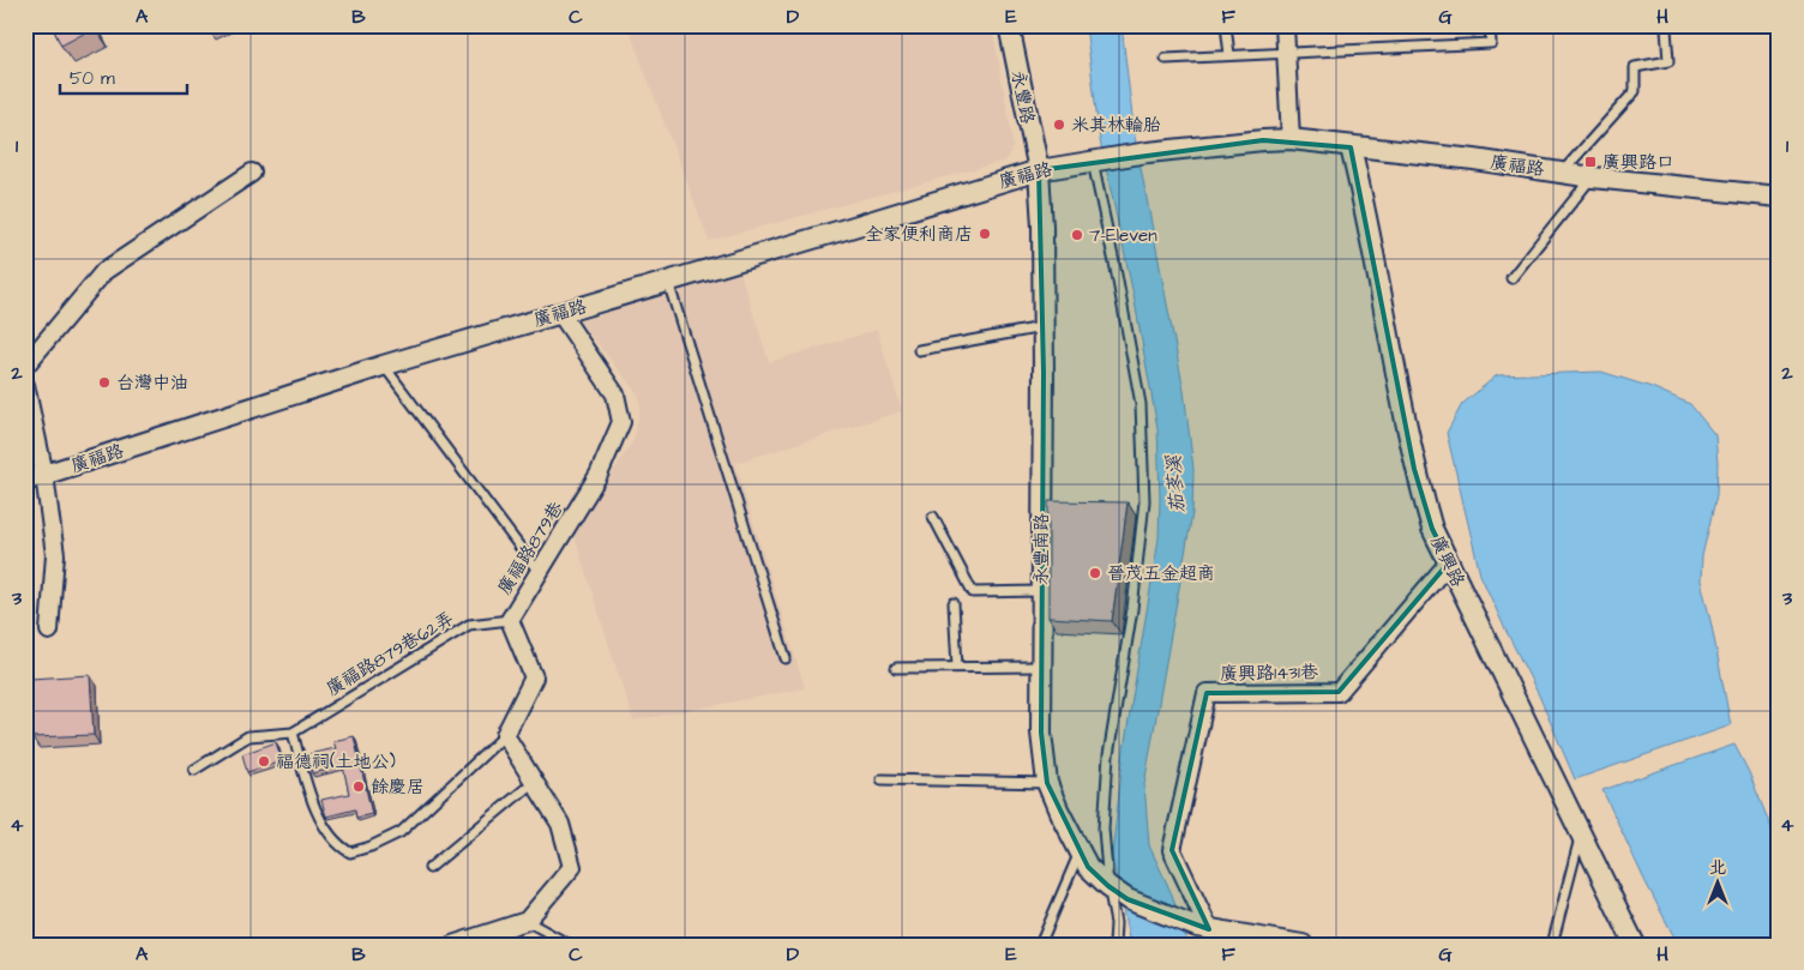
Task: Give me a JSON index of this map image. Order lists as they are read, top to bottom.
{
  "streets": {
    "street": [
      "永豐路",
      "廣福路",
      "廣福路879巷",
      "永豐南路",
      "廣興路",
      "廣興路1431巷"
    ],
    "lane": ["廣福路879巷62弄"]
  },
  "crossings": [
    ["永豐路", "廣福路"],
    ["永豐路", "永豐南路"],
    ["廣福路", "廣福路879巷"],
    ["廣福路", "永豐南路"],
    ["廣福路", "廣興路"],
    ["廣福路879巷", "廣福路879巷62弄"],
    ["永豐南路", "廣興路1431巷"],
    ["廣興路", "廣興路1431巷"]
  ],
  "water": ["茄苳溪"],
  "places": {
    "other": [
      "米其林輪胎",
      "全家便利商店",
      "7-Eleven",
      "台灣中油",
      "晉茂五金超商",
      "福德祠(土地公)",
      "餘慶居"
    ],
    "transit": ["廣興路口"]
  },
  "scale_bar": "50 m",
  "north": "top",
  "grid": {
    "columns": [
      "A",
      "B",
      "C",
      "D",
      "E",
      "F",
      "G",
      "H"
    ],
    "rows": [
      "1",
      "2",
      "3",
      "4"
    ]
  }
}
